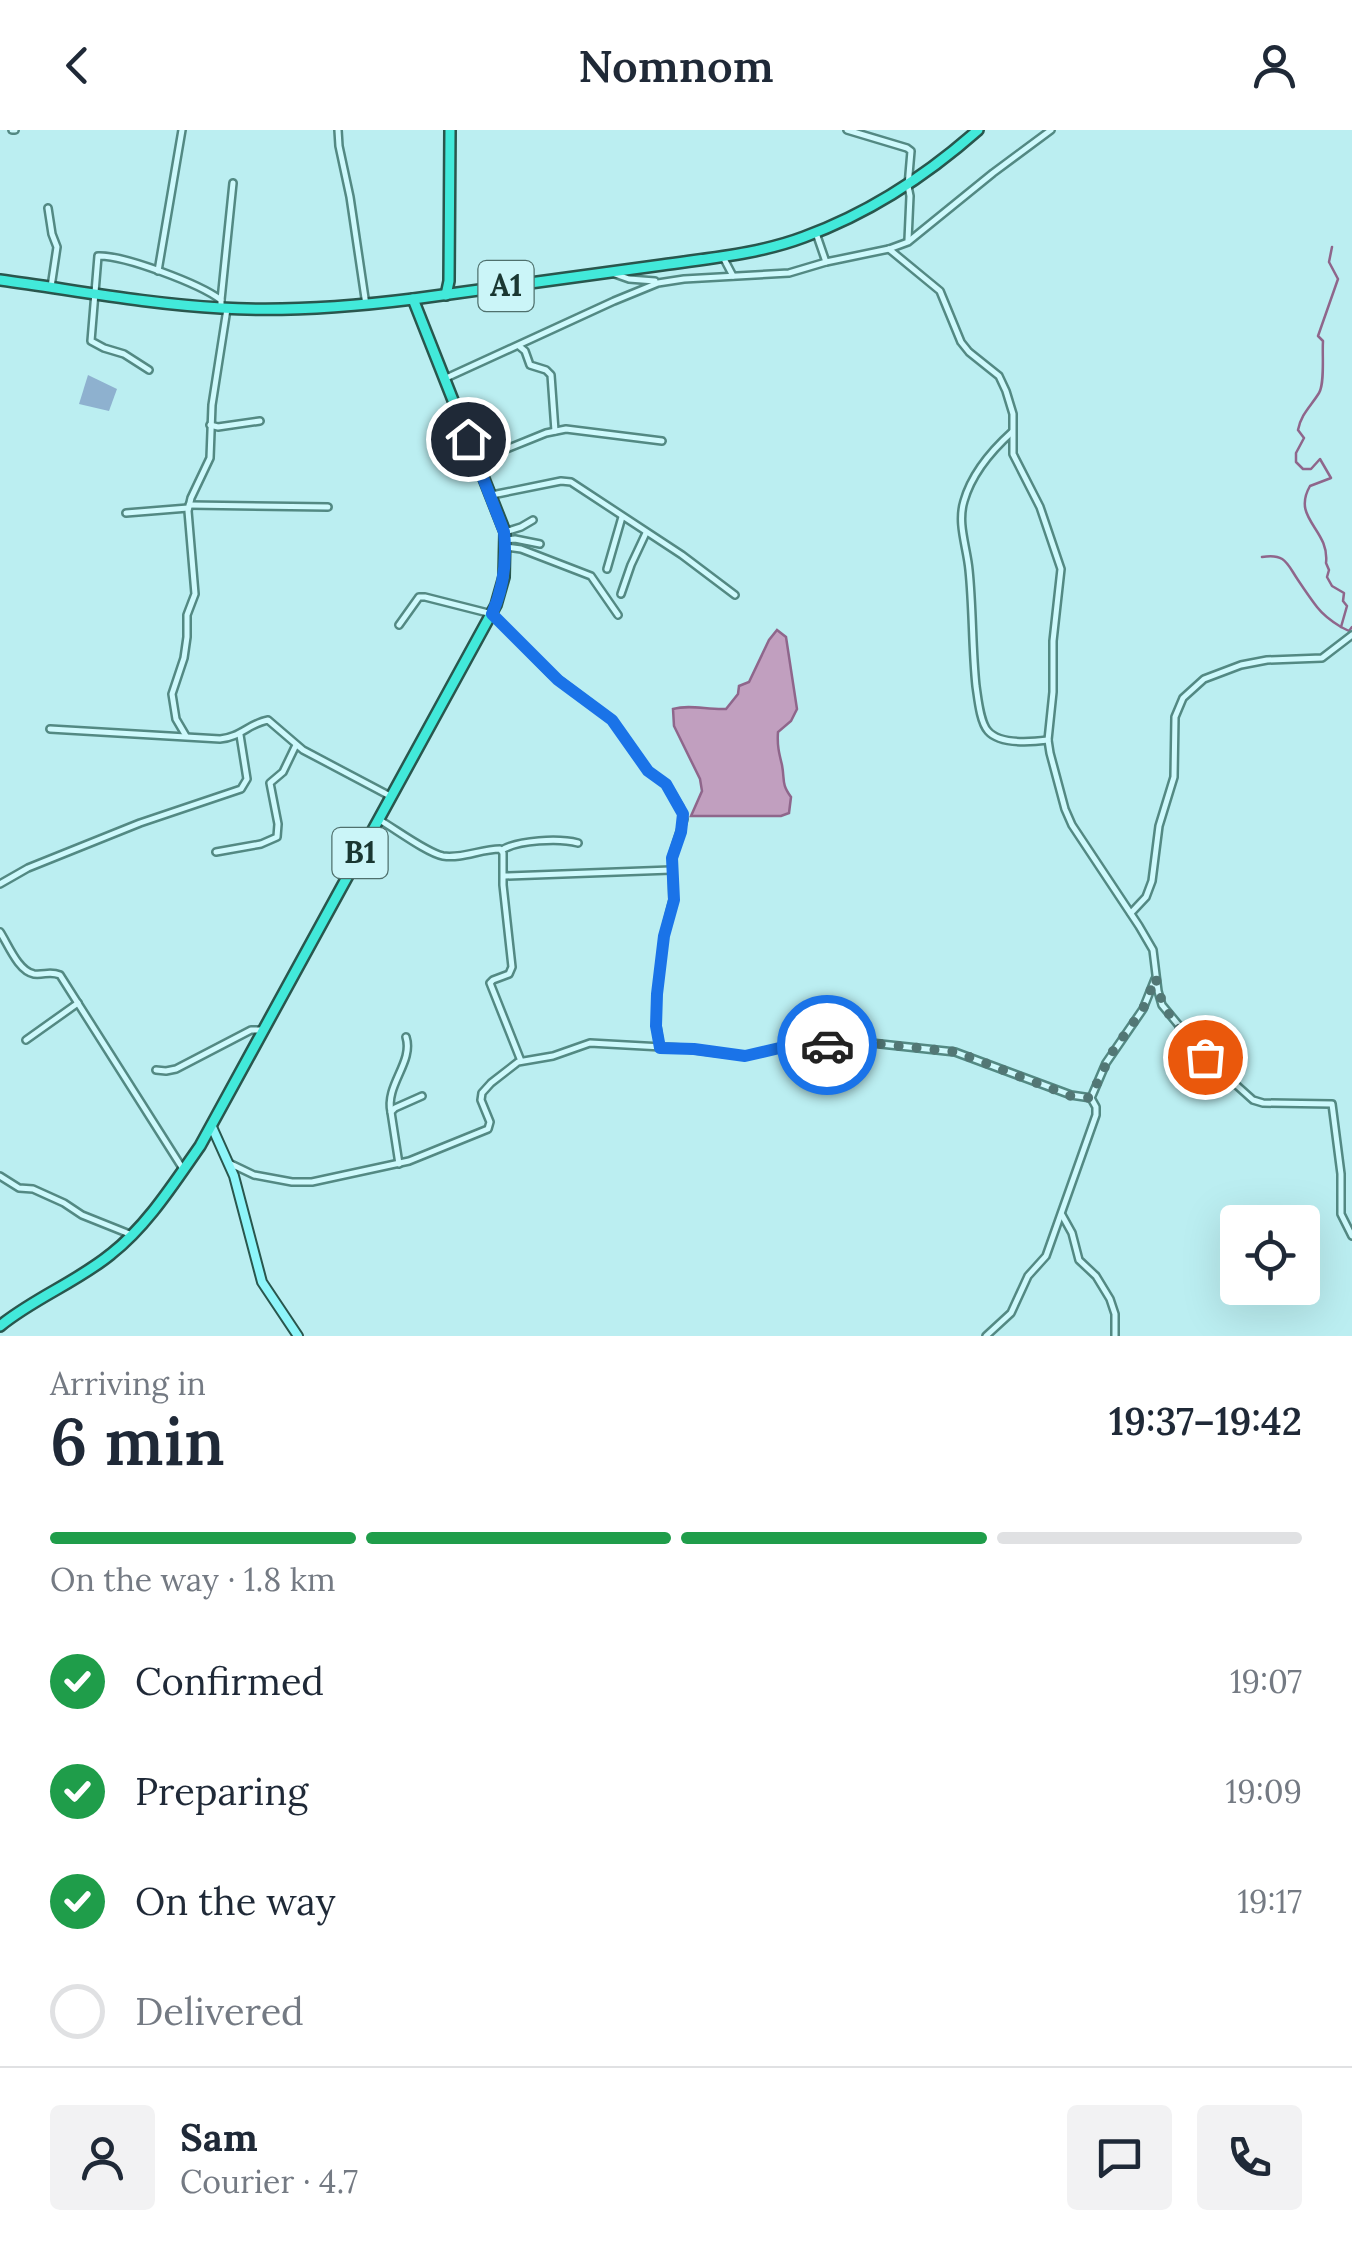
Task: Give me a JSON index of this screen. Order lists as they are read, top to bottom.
{
  "streets": {
    "highway": ["A1", "B1"]
  },
  "crossings": [
    ["A1", "B1"]
  ],
  "page": {
    "header": "Nomnom",
    "heading": ["6 min", "Arriving in", "19:37–19:42"],
    "panel": ["Sam", "Courier · 4.7"],
    "bar": "On the way · 1.8 km",
    "list": [
      ["Confirmed", "19:07"],
      ["Preparing", "19:09"],
      ["On the way", "19:17"],
      "Delivered"
    ]
  }
}
